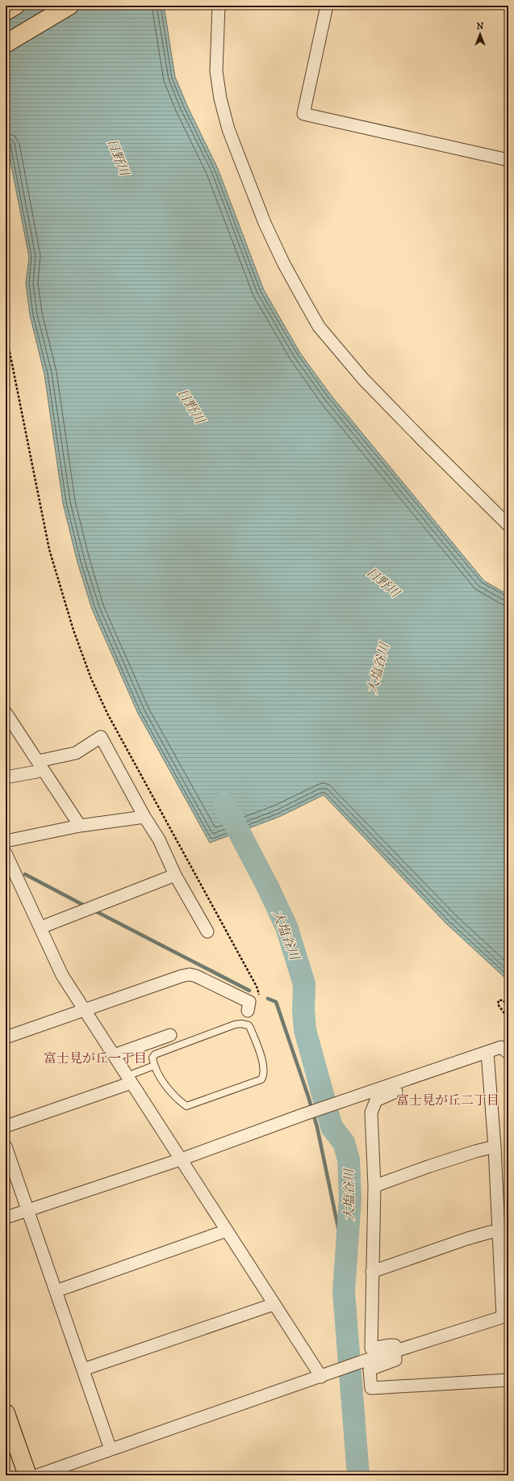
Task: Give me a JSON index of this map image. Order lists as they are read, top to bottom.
{
  "districts": ["富士見が丘一丁目", "富士見が丘二丁目"],
  "water": ["日野川", "大塩谷川"],
  "north": "top"
}
